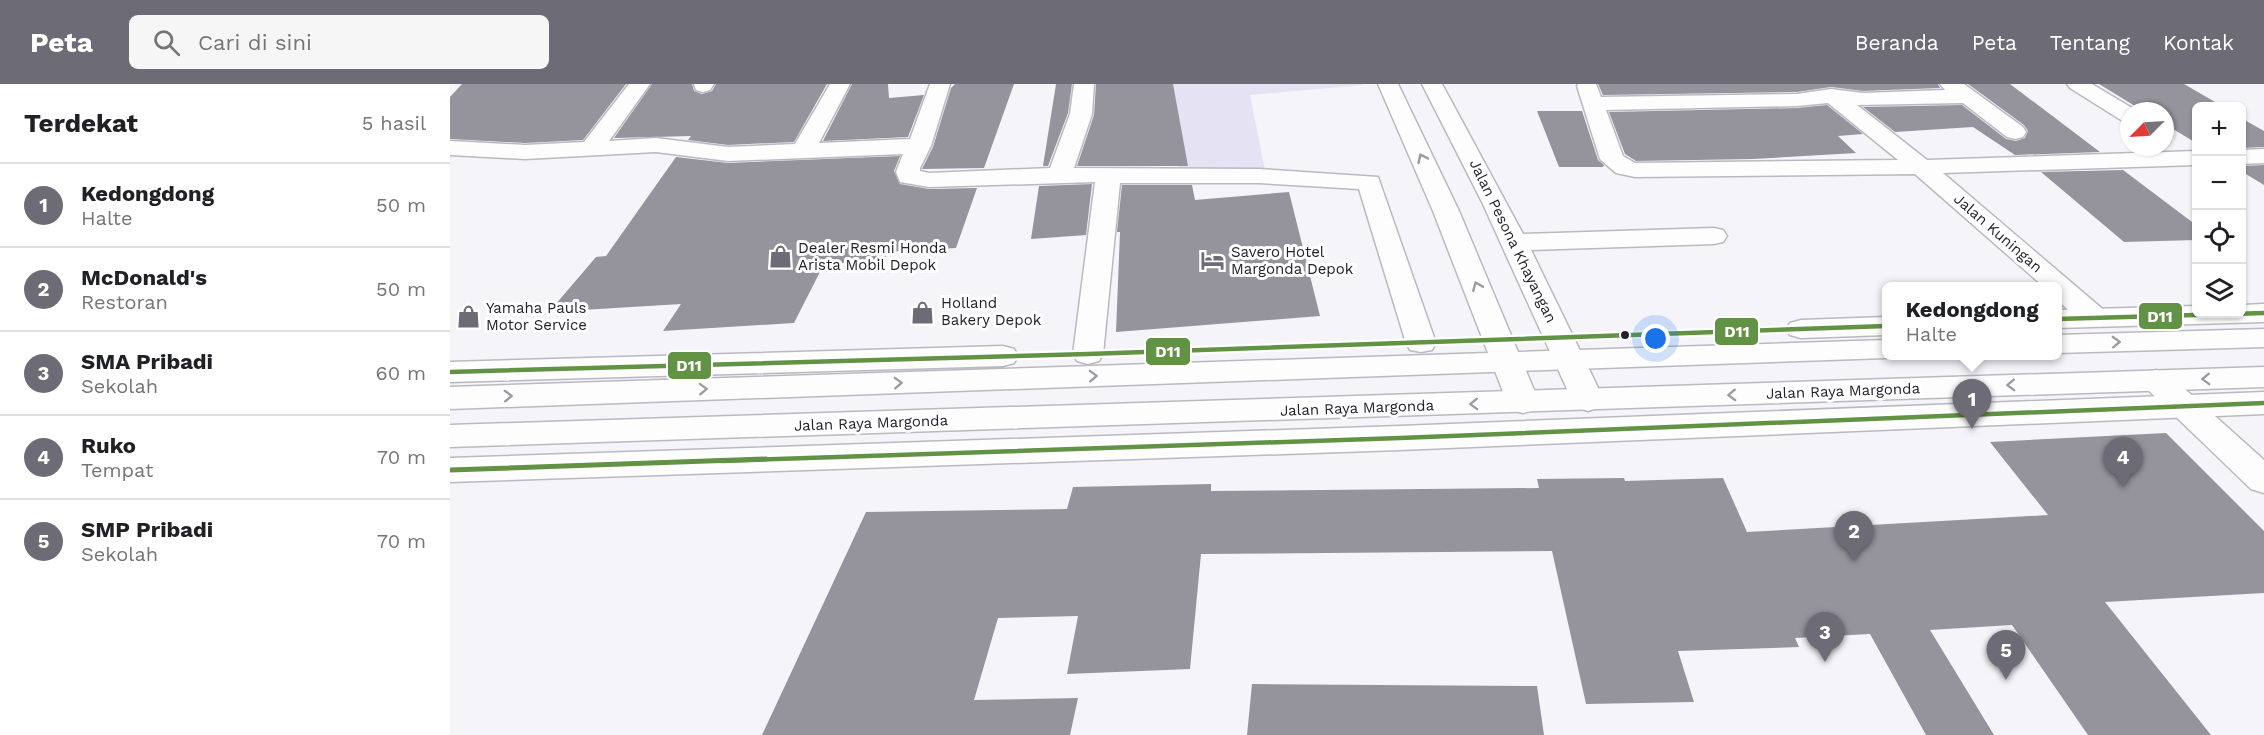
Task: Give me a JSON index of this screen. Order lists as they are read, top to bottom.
{
  "streets": {
    "main road": ["Jalan Kuningan", "Jalan Pesona Khayangan", "Jalan Raya Margonda"]
  },
  "crossings": [
    ["Jalan Pesona Khayangan", "Jalan Raya Margonda"]
  ],
  "places": {
    "shop": ["Dealer Resmi Honda Arista Mobil Depok", "Holland Bakery Depok", "Yamaha Pauls Motor Service"],
    "hotel": ["Savero Hotel Margonda Depok"]
  },
  "lines": ["transit line D11"],
  "north": "bottom left",
  "page": {
    "header": "Peta",
    "search": "Cari di sini",
    "nav": [
      "Beranda",
      "Peta",
      "Tentang",
      "Kontak"
    ],
    "heading": ["Terdekat", "5 hasil"],
    "map_buttons": ["+", "−"],
    "list": [
      {
        "mark": "1",
        "name": "Kedongdong",
        "note": "Halte",
        "value": "50 m"
      },
      {
        "mark": "2",
        "name": "McDonald's",
        "note": "Restoran",
        "value": "50 m"
      },
      {
        "mark": "3",
        "name": "SMA Pribadi",
        "note": "Sekolah",
        "value": "60 m"
      },
      {
        "mark": "4",
        "name": "Ruko",
        "note": "Tempat",
        "value": "70 m"
      },
      {
        "mark": "5",
        "name": "SMP Pribadi",
        "note": "Sekolah",
        "value": "70 m"
      }
    ],
    "popup": ["Kedongdong", "Halte"],
    "pins": [
      "1",
      "4",
      "2",
      "3",
      "5"
    ]
  }
}
